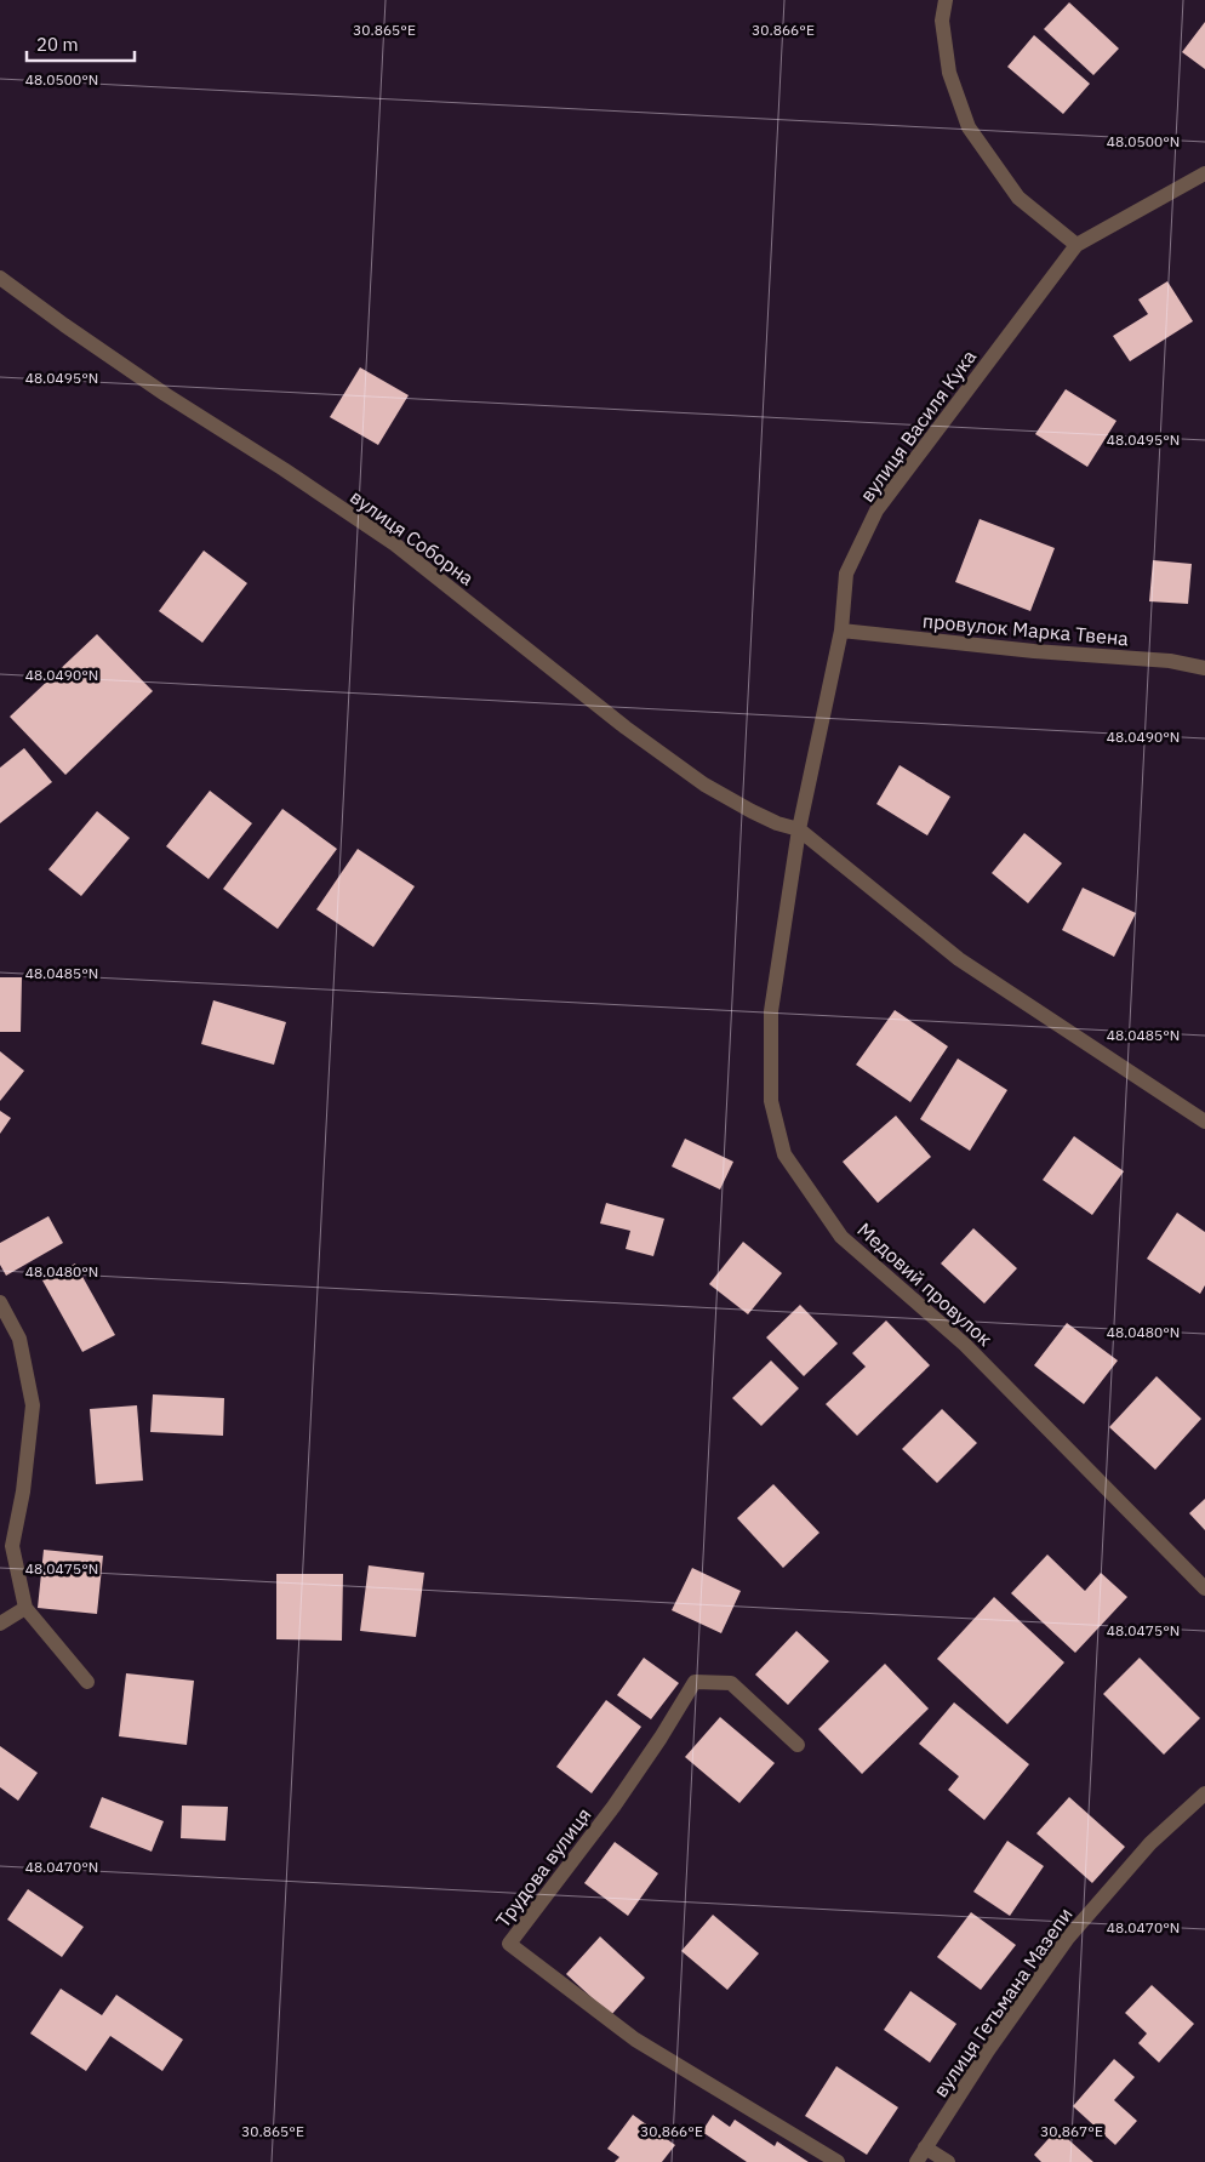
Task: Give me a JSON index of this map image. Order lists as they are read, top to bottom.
{
  "streets": {
    "street": [
      "вулиця Василя Кука",
      "вулиця Соборна",
      "провулок Марка Твена",
      "Медовий провулок",
      "Трудова вулиця",
      "вулиця Гетьмана Мазепи"
    ]
  },
  "crossings": [
    ["вулиця Василя Кука", "вулиця Соборна"],
    ["вулиця Василя Кука", "провулок Марка Твена"],
    ["вулиця Василя Кука", "Медовий провулок"],
    ["вулиця Соборна", "Медовий провулок"]
  ],
  "scale_bar": "20 m",
  "coordinates": [
    "30.865°E",
    "30.866°E",
    "48.0500°N",
    "48.0495°N",
    "48.0490°N",
    "48.0485°N",
    "48.0480°N",
    "48.0475°N",
    "48.0470°N",
    "30.867°E"
  ]
}
